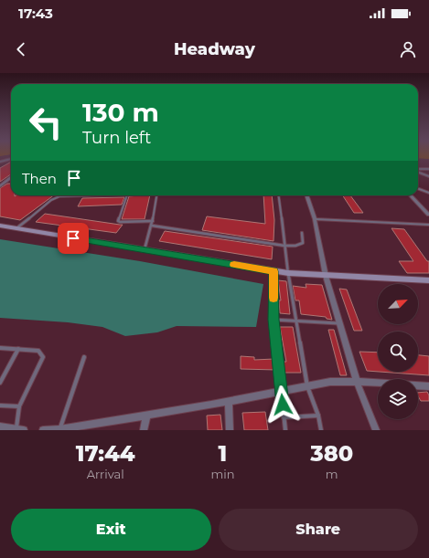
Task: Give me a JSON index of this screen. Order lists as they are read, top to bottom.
{
  "north": "top right",
  "page": {
    "status": "17:43",
    "header": "Headway",
    "turn": ["130 m", "Turn left"],
    "then": "Then",
    "eta": [
      "17:44",
      "Arrival",
      "1",
      "min",
      "380",
      "m"
    ],
    "buttons": ["Exit", "Share"]
  }
}
